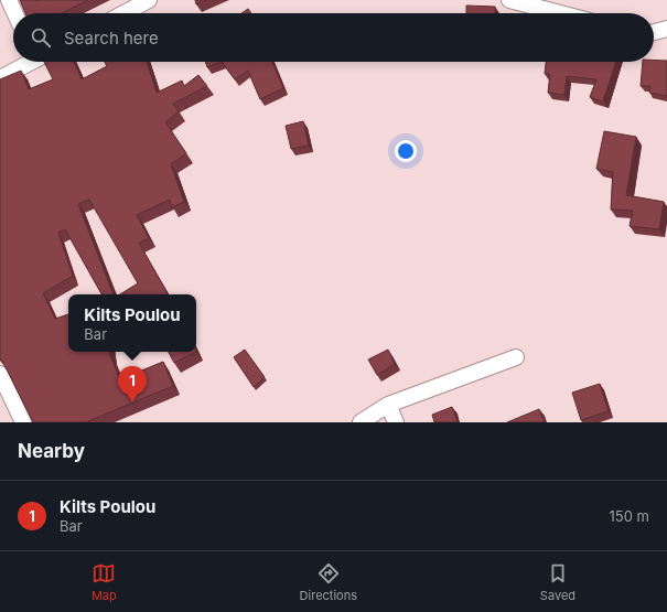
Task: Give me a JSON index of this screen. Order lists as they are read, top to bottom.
{
  "page": {
    "search": "Search here",
    "popup": ["Kilts Poulou", "Bar"],
    "pins": "1",
    "heading": "Nearby",
    "list": [
      {
        "mark": "1",
        "name": "Kilts Poulou",
        "note": "Bar",
        "value": "150 m"
      }
    ],
    "nav": ["Map", "Directions", "Saved"]
  }
}
